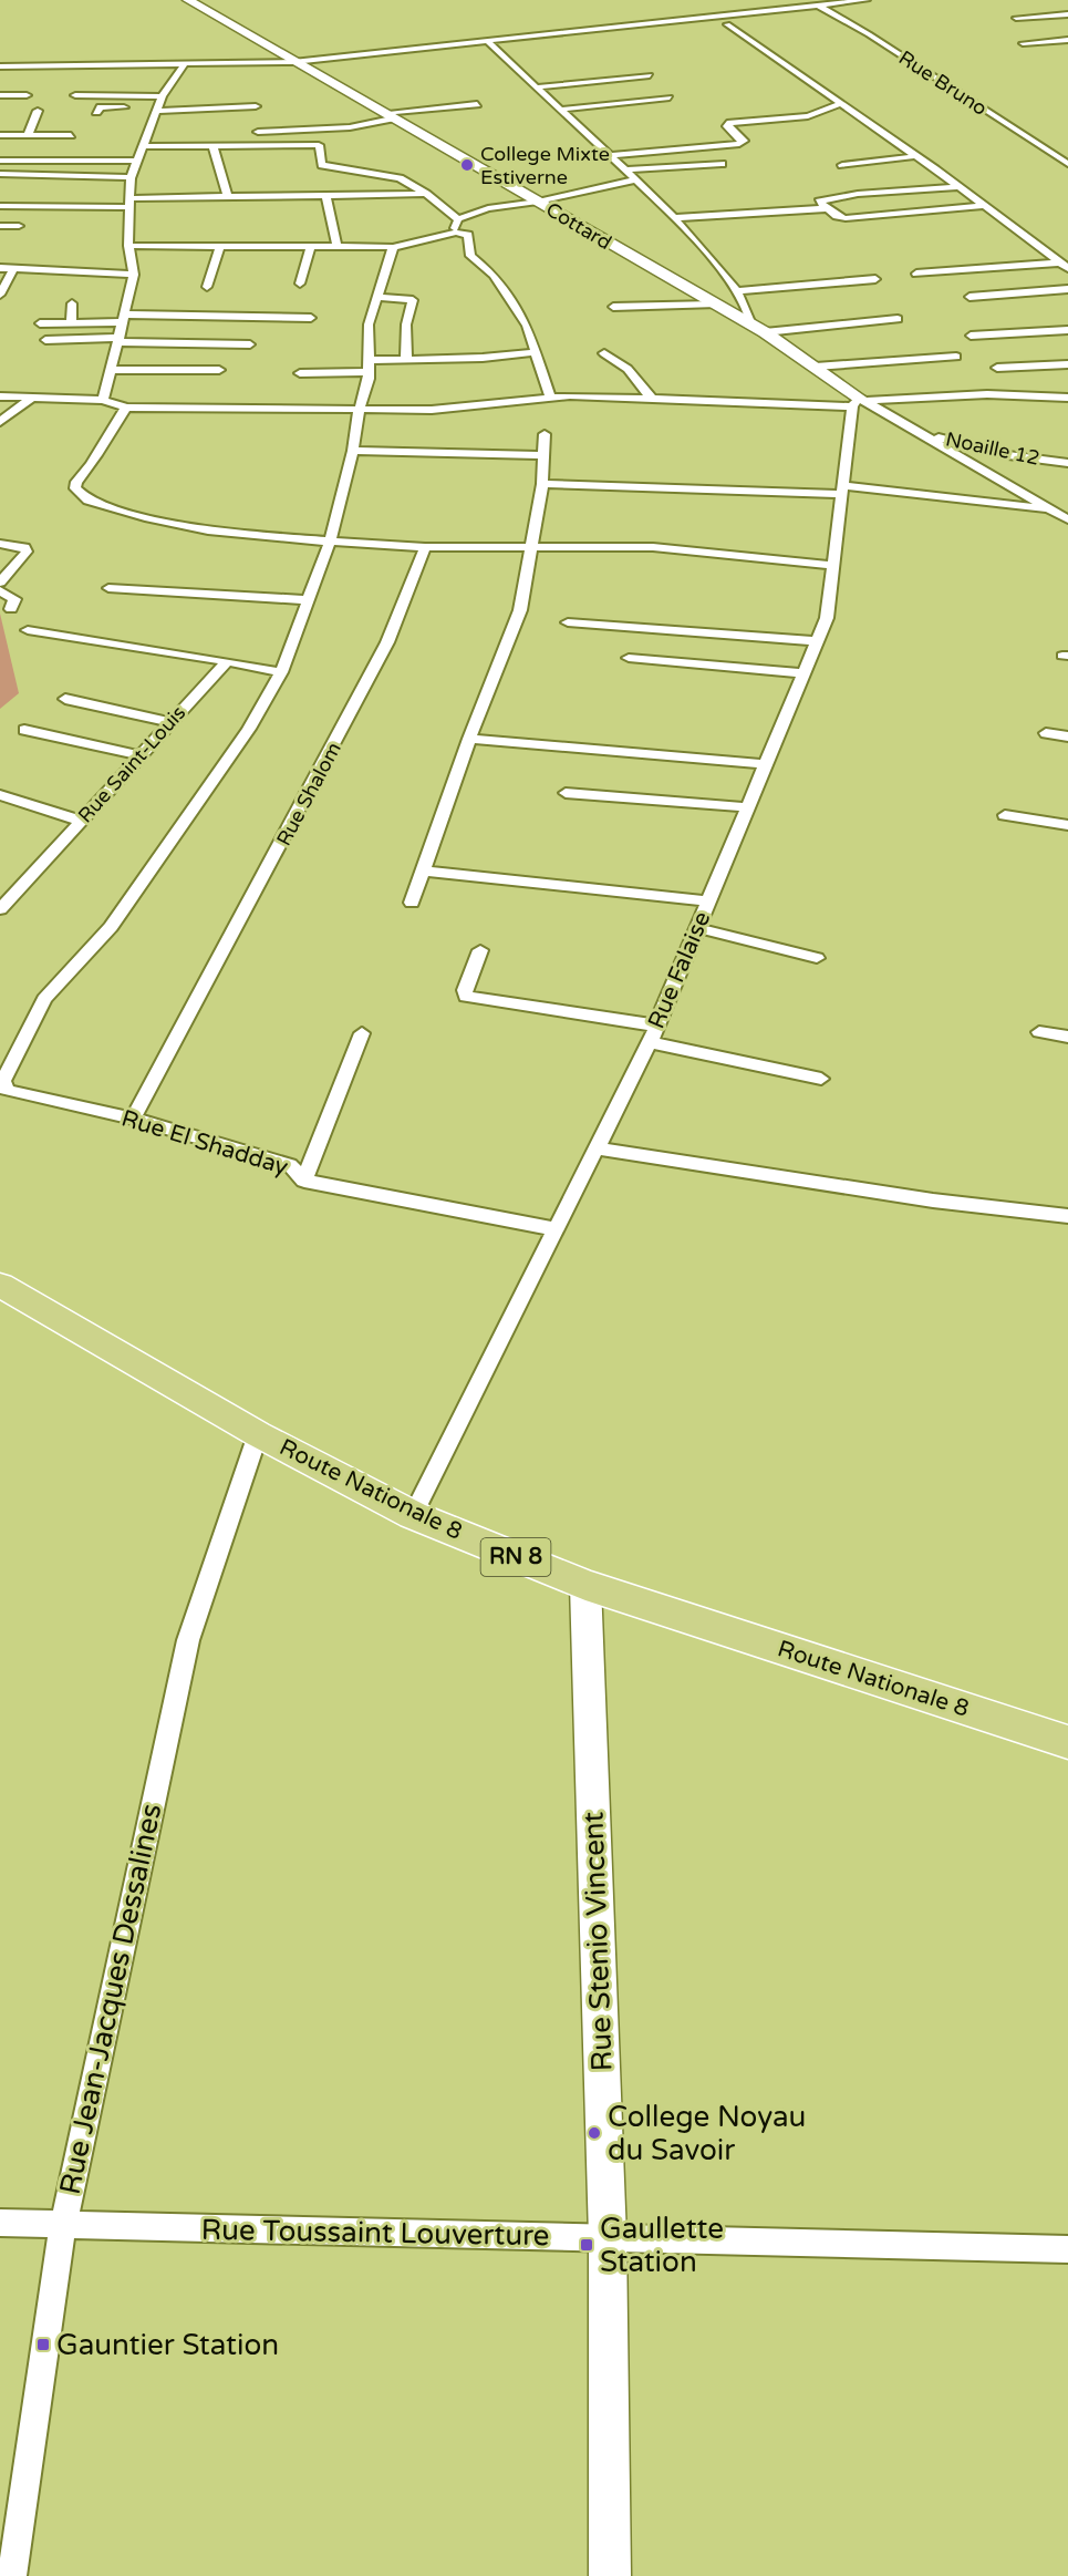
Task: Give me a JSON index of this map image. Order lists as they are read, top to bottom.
{
  "streets": {
    "main road": ["Route Nationale 8", "RN 8"],
    "street": [
      "Rue Bruno",
      "Cottard",
      "Noaille 12",
      "Rue Saint-Louis",
      "Rue Shalom",
      "Rue Falaise",
      "Rue El Shadday",
      "Rue Stenio Vincent",
      "Rue Jean-Jacques Dessalines",
      "Rue Toussaint Louverture"
    ]
  },
  "crossings": [
    ["Cottard", "Rue Falaise"],
    ["Rue Shalom", "Rue El Shadday"],
    ["Rue Falaise", "Rue El Shadday"],
    ["Rue Falaise", "Route Nationale 8"],
    ["Route Nationale 8", "Rue Stenio Vincent"],
    ["Route Nationale 8", "Rue Jean-Jacques Dessalines"],
    ["Rue Stenio Vincent", "Rue Toussaint Louverture"],
    ["Rue Jean-Jacques Dessalines", "Rue Toussaint Louverture"]
  ],
  "places": {
    "other": ["College Mixte Estiverne", "College Noyau du Savoir"],
    "transit": ["Gaullette Station", "Gauntier Station"]
  }
}
